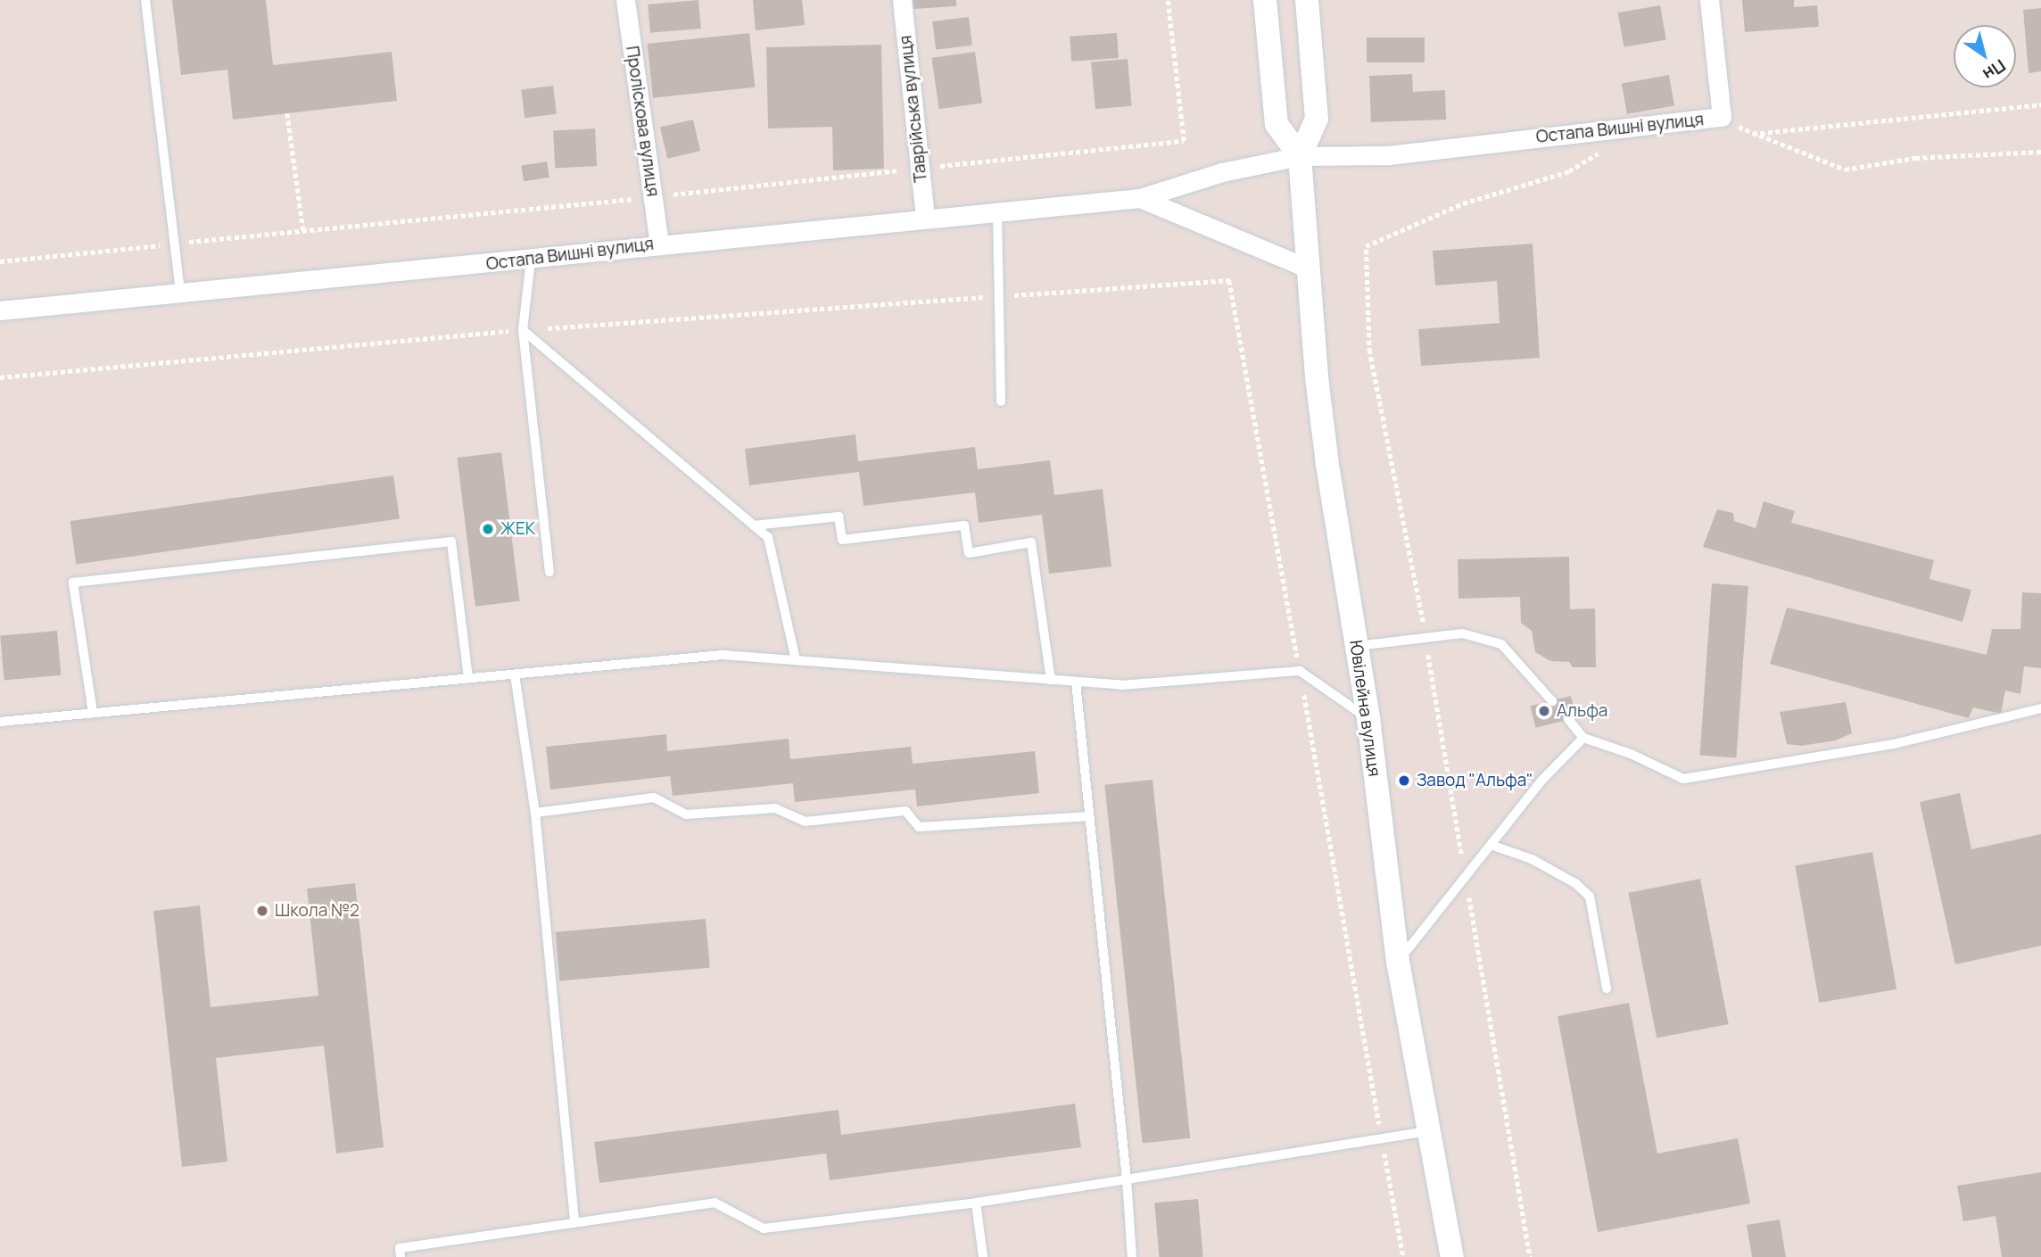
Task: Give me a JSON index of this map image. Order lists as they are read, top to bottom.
{
  "streets": {
    "street": [
      "Таврійська вулиця",
      "Проліскова вулиця",
      "Остапа Вишні вулиця",
      "Ювілейна вулиця"
    ]
  },
  "crossings": [
    ["Таврійська вулиця", "Остапа Вишні вулиця"],
    ["Проліскова вулиця", "Остапа Вишні вулиця"],
    ["Остапа Вишні вулиця", "Ювілейна вулиця"]
  ],
  "places": [
    "ЖЕК",
    "Альфа",
    "Завод \"Альфа\"",
    "Школа №2"
  ],
  "north": "bottom right"
}
